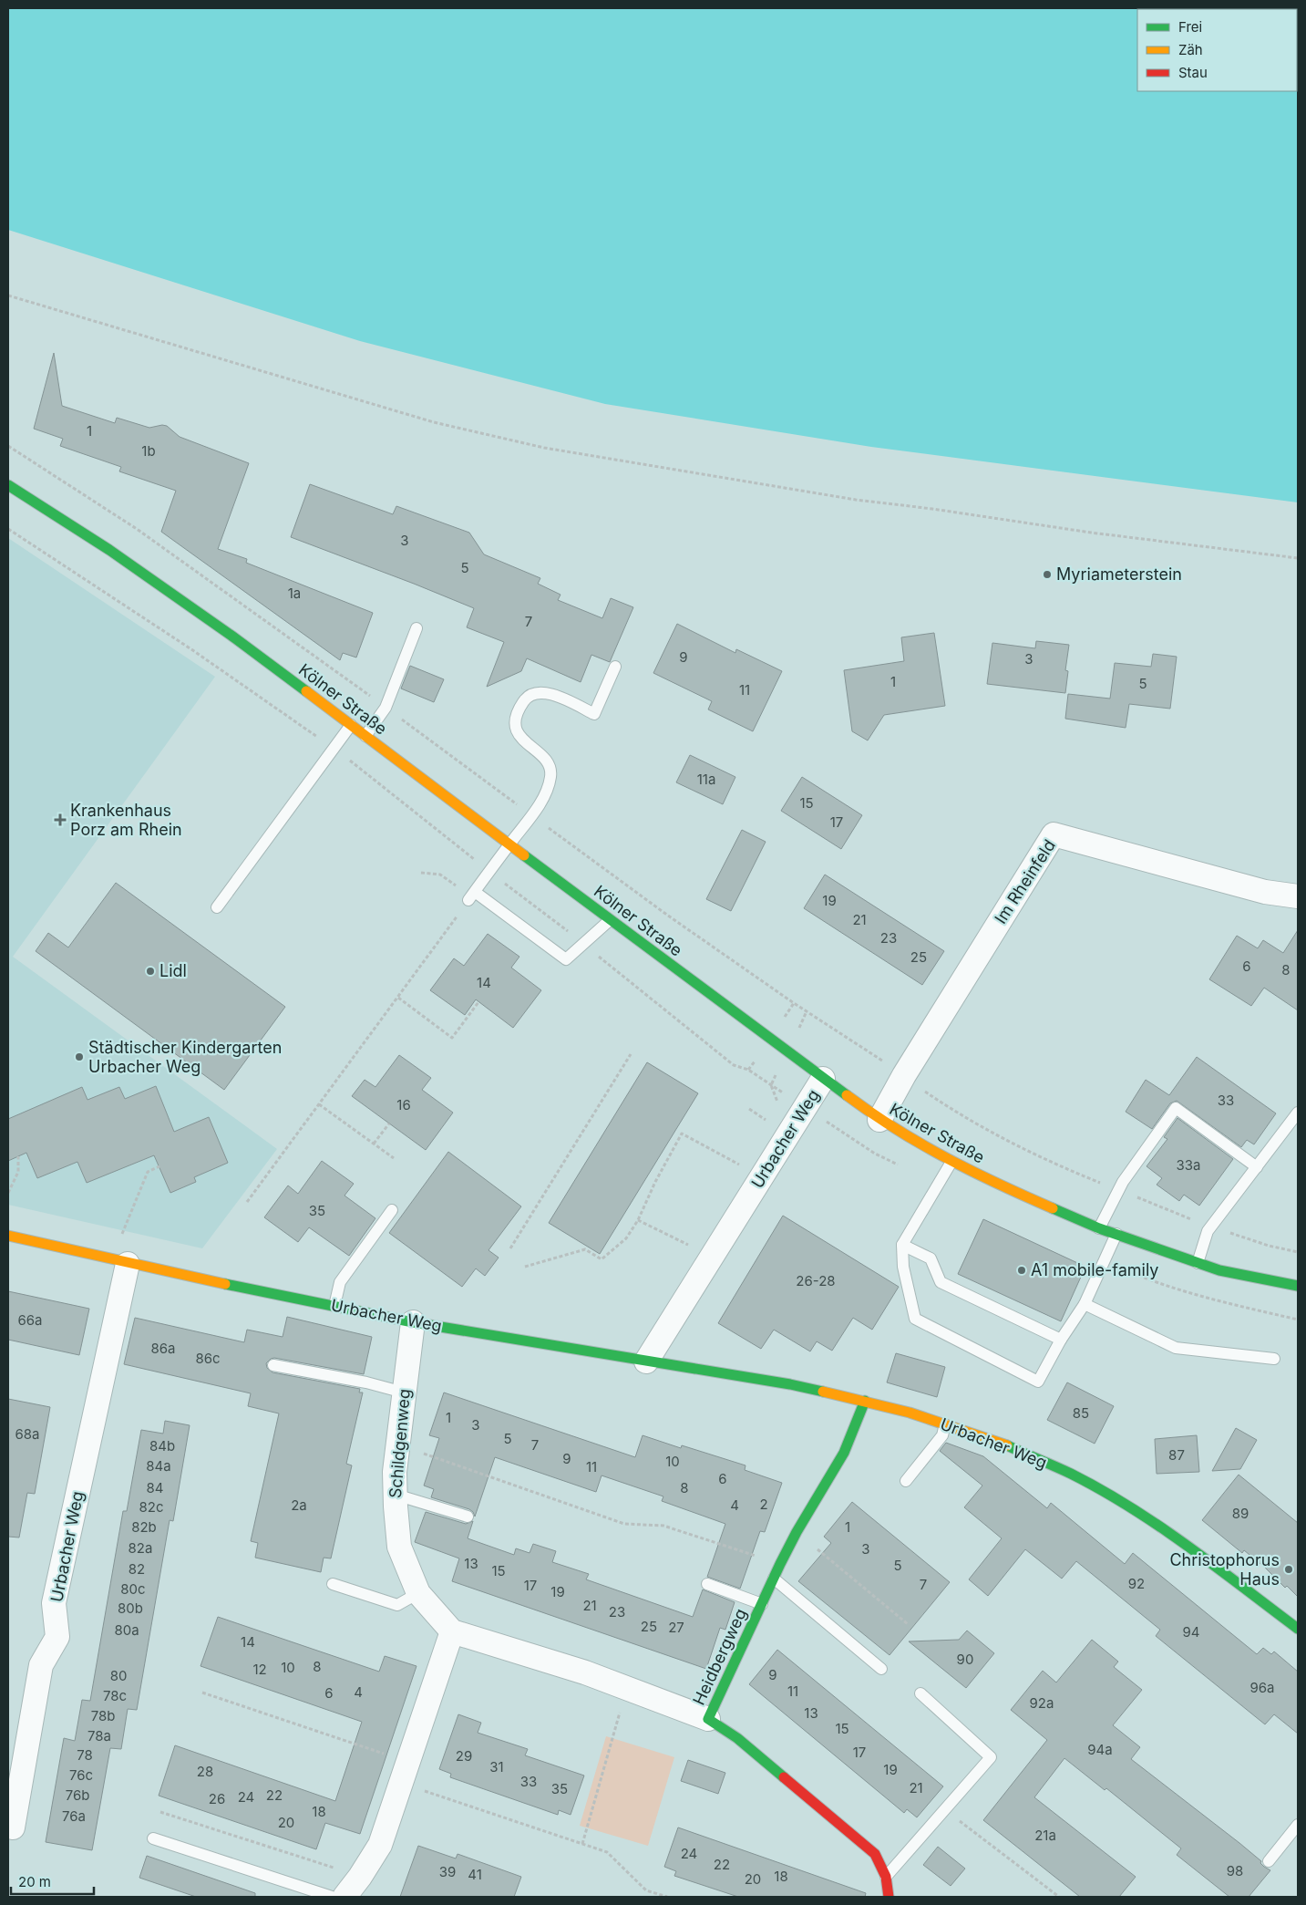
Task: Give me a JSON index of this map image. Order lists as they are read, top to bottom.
{
  "streets": {
    "street": [
      "Kölner Straße",
      "Im Rheinfeld",
      "Urbacher Weg",
      "Schildgenweg",
      "Heidbergweg"
    ]
  },
  "crossings": [
    ["Kölner Straße", "Im Rheinfeld"],
    ["Kölner Straße", "Urbacher Weg"],
    ["Urbacher Weg", "Schildgenweg"],
    ["Urbacher Weg", "Heidbergweg"]
  ],
  "places": {
    "other": [
      "Myriameterstein",
      "Lidl",
      "Städtischer Kindergarten Urbacher Weg",
      "A1 mobile-family",
      "Christophorus Haus"
    ],
    "health": ["Krankenhaus Porz am Rhein"]
  },
  "house_numbers": [
    "1",
    "1b",
    "3",
    "5",
    "1a",
    "7",
    "9",
    "3",
    "1",
    "5",
    "11",
    "11a",
    "15",
    "17",
    "19",
    "21",
    "23",
    "25",
    "6",
    "8",
    "14",
    "33",
    "16",
    "33a",
    "35",
    "26-28",
    "66a",
    "86a",
    "86c",
    "85",
    "1",
    "3",
    "68a",
    "5",
    "7",
    "84b",
    "87",
    "9",
    "10",
    "84a",
    "11",
    "6",
    "84",
    "8",
    "2",
    "2a",
    "4",
    "82c",
    "89",
    "82b",
    "1",
    "82a",
    "3",
    "13",
    "5",
    "82",
    "15",
    "92",
    "7",
    "17",
    "80c",
    "19",
    "21",
    "80b",
    "23",
    "25",
    "27",
    "80a",
    "94",
    "14",
    "90",
    "8",
    "10",
    "12",
    "9",
    "80",
    "96a",
    "11",
    "4",
    "6",
    "78c",
    "92a",
    "13",
    "78b",
    "15",
    "78a",
    "94a",
    "17",
    "78",
    "29",
    "31",
    "19",
    "28",
    "76c",
    "33",
    "21",
    "35",
    "76b",
    "22",
    "24",
    "26",
    "18",
    "76a",
    "20",
    "21a",
    "24",
    "22",
    "98",
    "39",
    "41",
    "18",
    "20"
  ],
  "legend": ["Frei", "Zäh", "Stau"],
  "scale_bar": "20 m"
}
